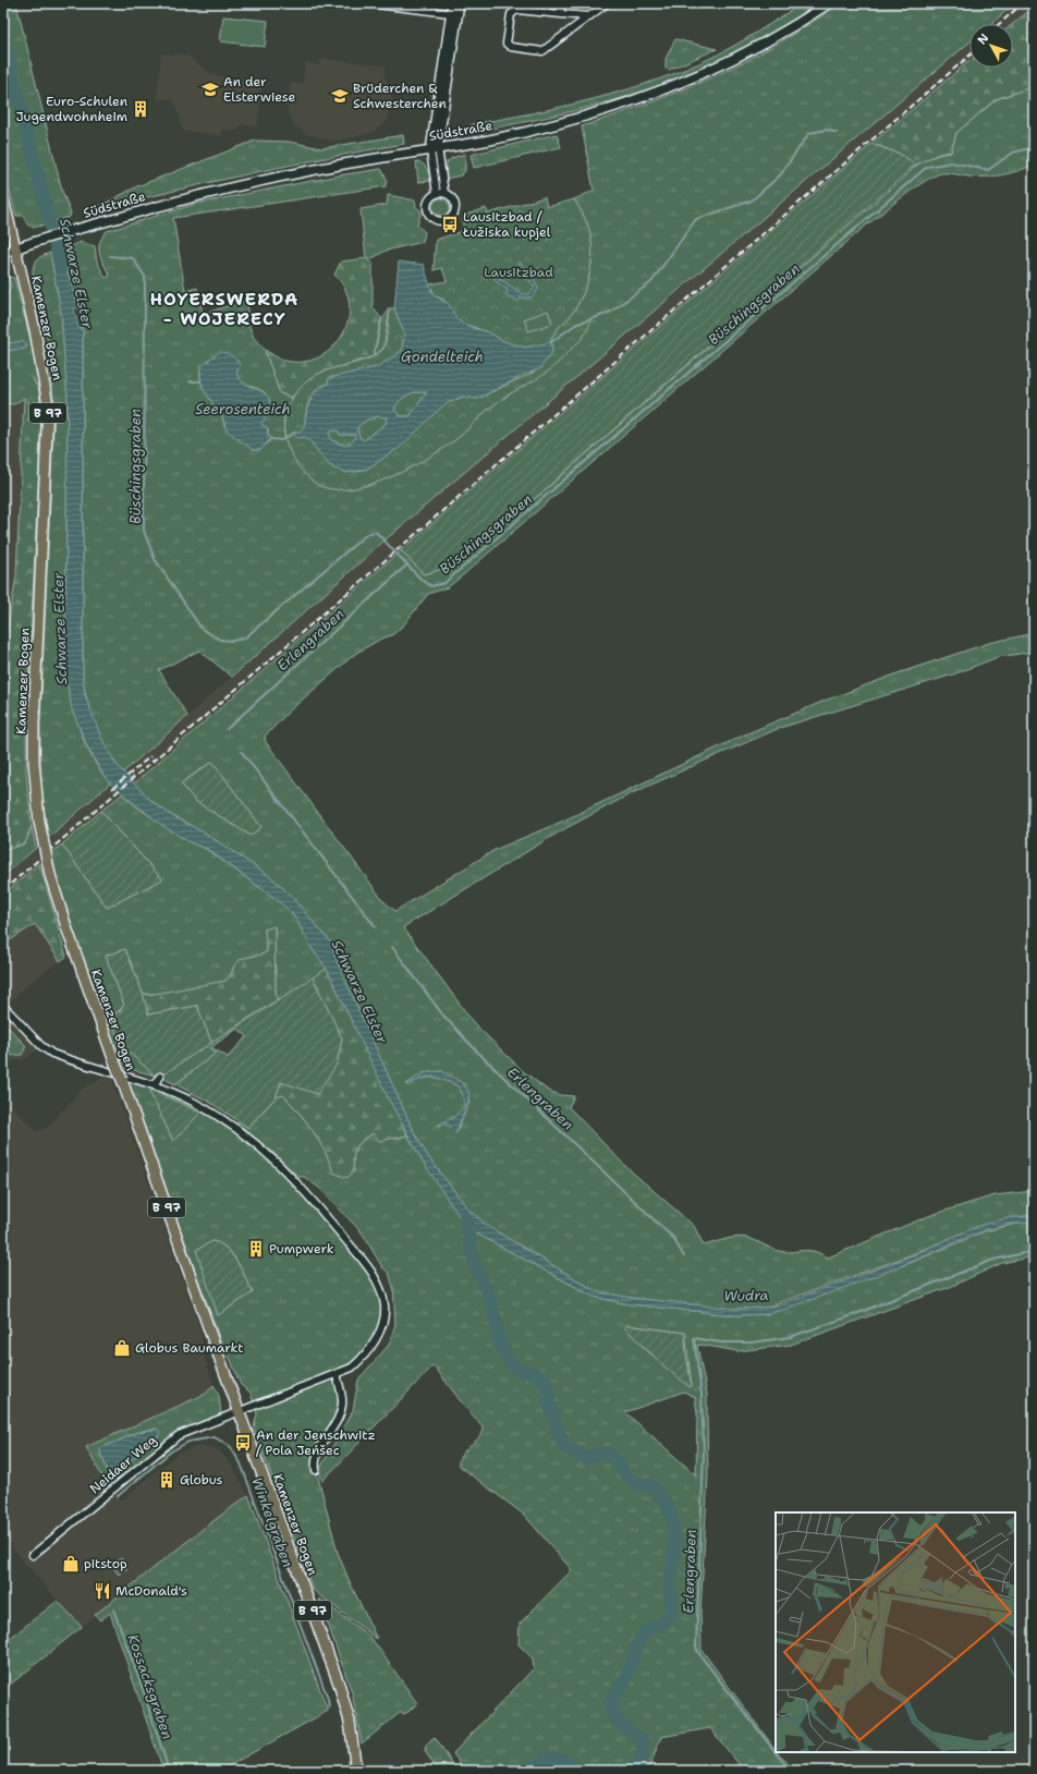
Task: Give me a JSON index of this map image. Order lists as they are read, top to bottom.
{
  "streets": {
    "main road": ["Südstraße", "Kamenzer Bogen", "B 97"],
    "street": ["Neidaer Weg"]
  },
  "crossings": [
    ["Südstraße", "Kamenzer Bogen"],
    ["Südstraße", "B 97"],
    ["Kamenzer Bogen", "B 97"],
    ["Kamenzer Bogen", "Neidaer Weg"]
  ],
  "districts": ["HOYERSWERDA - WOJERECY"],
  "water": [
    "Schwarze Elster",
    "Büschingsgraben",
    "Gondelteich",
    "Seerosenteich",
    "Erlengraben",
    "Wudra",
    "Winkelgraben",
    "Kossacksgraben"
  ],
  "parks": ["Lausitzbad"],
  "places": {
    "school or university": ["An der Elsterwiese", "Brüderchen & Schwesterchen"],
    "building": ["Euro-Schulen Jugendwohnheim", "Pumpwerk", "Globus"],
    "bus stop": ["Lausitzbad / Łužiska kupjel", "An der Jenschwitz / Pola Jeńšec"],
    "shop": ["Globus Baumarkt", "pitstop"],
    "restaurant": ["McDonald's"]
  },
  "north": "top left"
}
